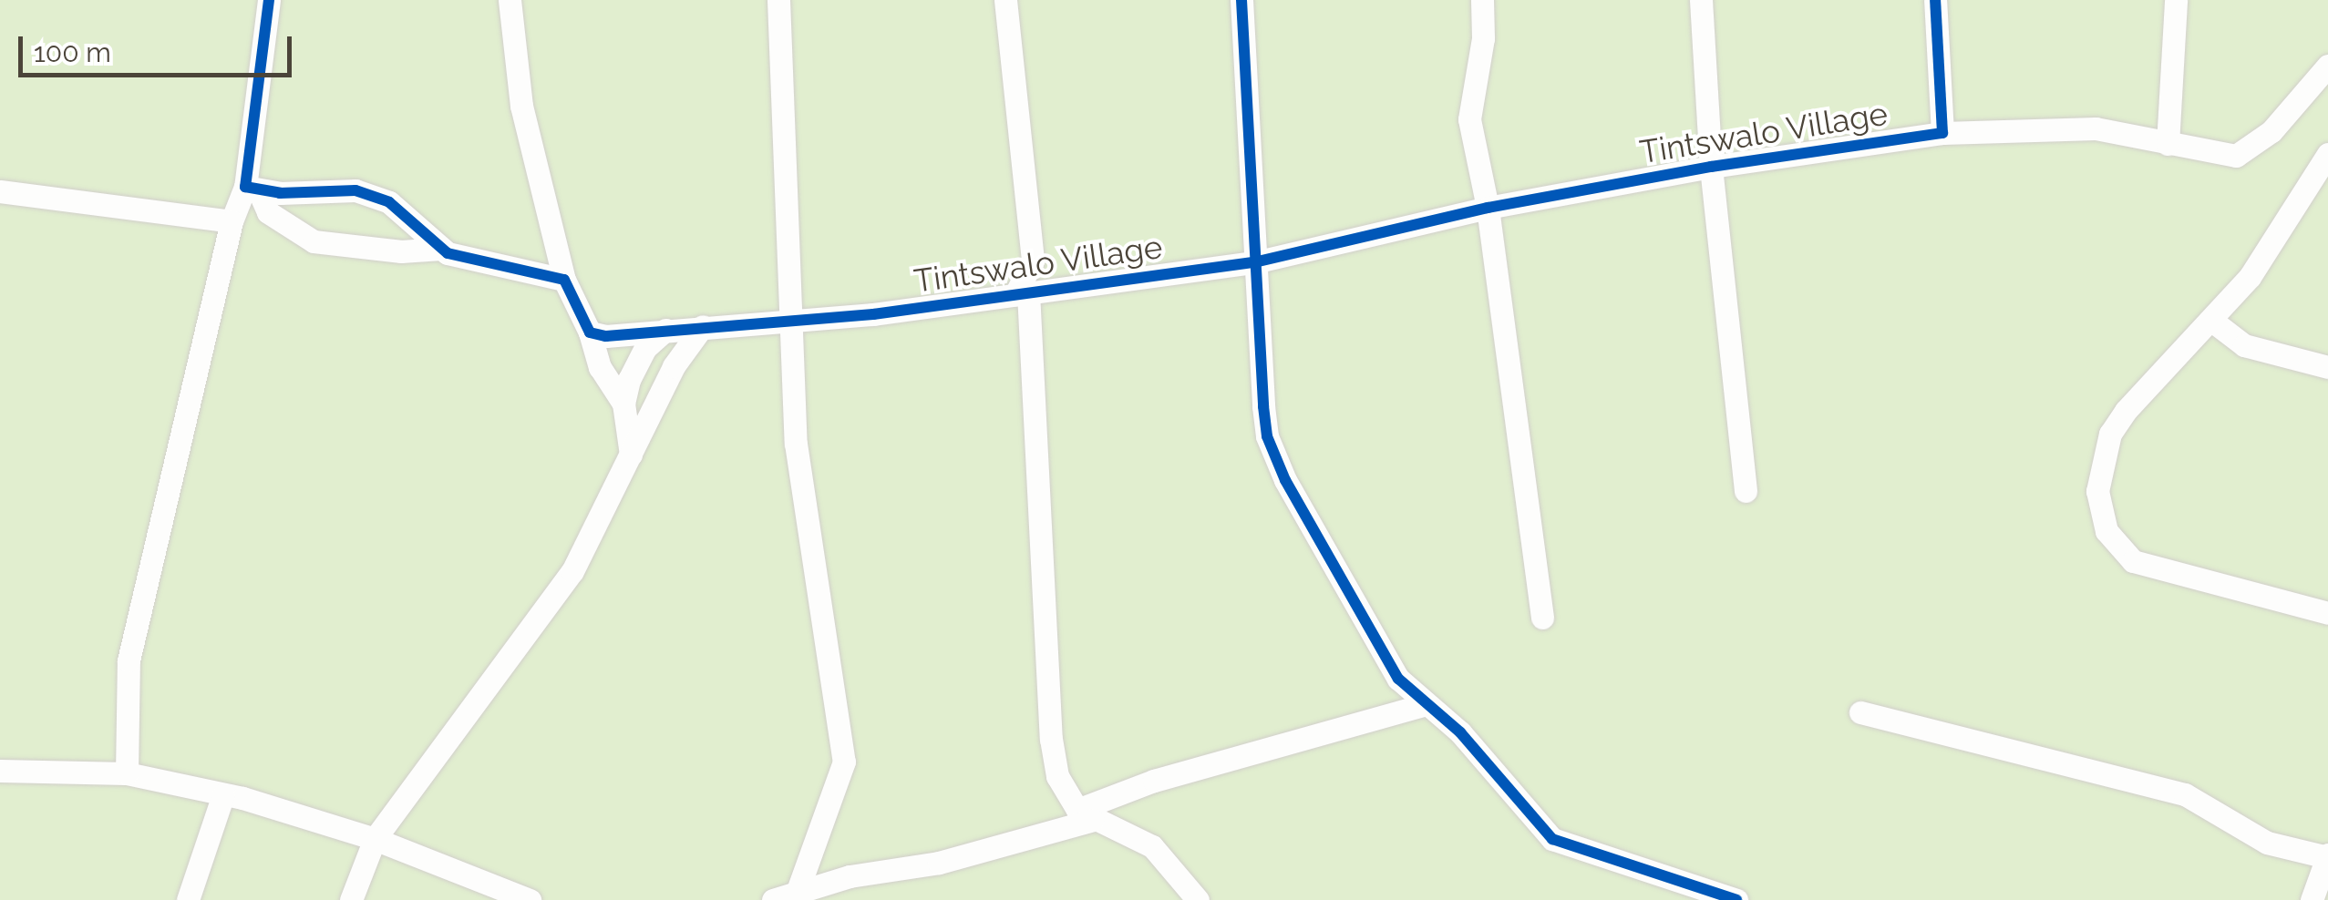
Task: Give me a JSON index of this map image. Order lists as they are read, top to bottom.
{
  "streets": {
    "street": ["Tintswalo Village"]
  },
  "scale_bar": "100 m"
}
